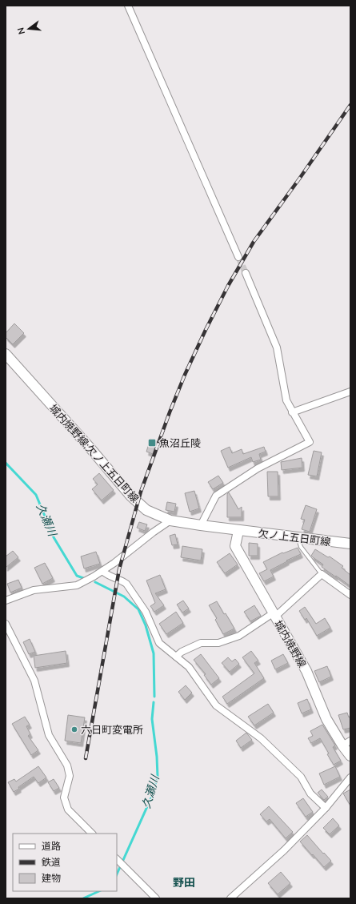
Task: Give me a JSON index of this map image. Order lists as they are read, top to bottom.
{
  "streets": {
    "main road": ["城内焼野線;欠ノ上五日町線", "欠ノ上五日町線", "城内焼野線"]
  },
  "crossings": [
    ["城内焼野線;欠ノ上五日町線", "欠ノ上五日町線"],
    ["城内焼野線;欠ノ上五日町線", "城内焼野線"],
    ["欠ノ上五日町線", "城内焼野線"]
  ],
  "districts": ["野田"],
  "water": ["久瀬川"],
  "places": {
    "transit": ["魚沼丘陵"],
    "other": ["六日町変電所"]
  },
  "legend": ["道路", "鉄道", "建物"],
  "north": "left"
}
